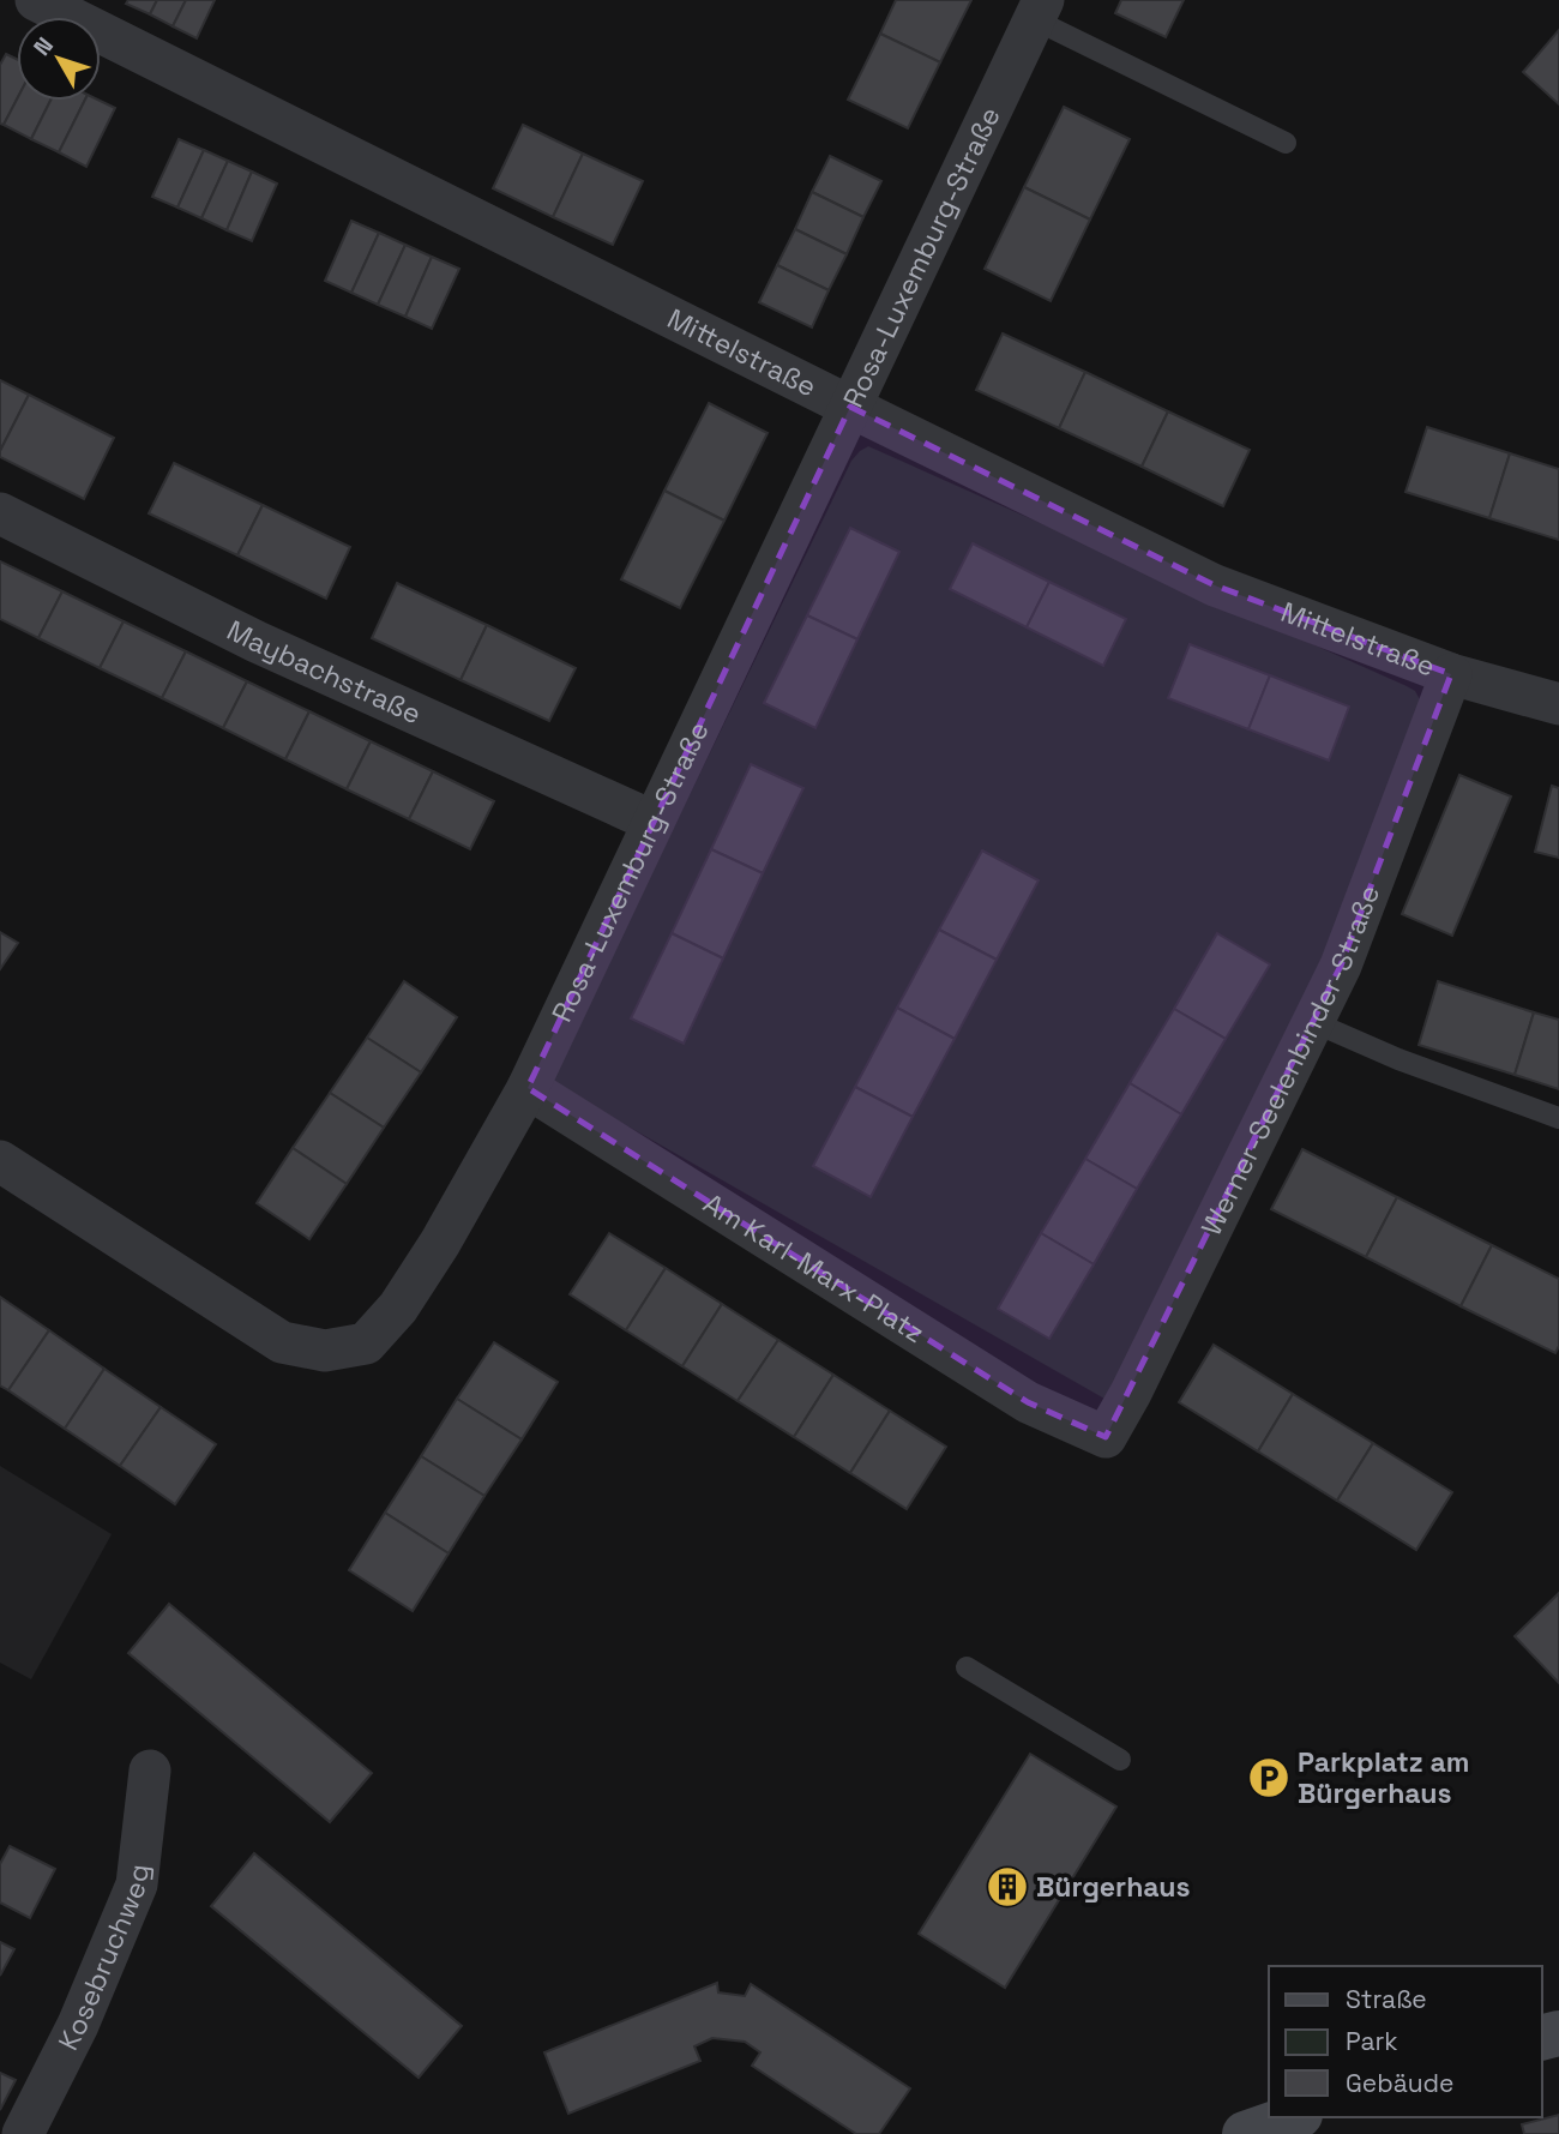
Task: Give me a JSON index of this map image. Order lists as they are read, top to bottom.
{
  "streets": {
    "street": [
      "Rosa-Luxemburg-Straße",
      "Mittelstraße",
      "Maybachstraße",
      "Werner-Seelenbinder-Straße",
      "Am Karl-Marx-Platz",
      "Kosebruchweg"
    ]
  },
  "crossings": [
    ["Rosa-Luxemburg-Straße", "Mittelstraße"],
    ["Rosa-Luxemburg-Straße", "Maybachstraße"],
    ["Rosa-Luxemburg-Straße", "Am Karl-Marx-Platz"],
    ["Mittelstraße", "Werner-Seelenbinder-Straße"],
    ["Werner-Seelenbinder-Straße", "Am Karl-Marx-Platz"]
  ],
  "places": {
    "parking": ["Parkplatz am Bürgerhaus"],
    "building": ["Bürgerhaus"]
  },
  "legend": ["Straße", "Park", "Gebäude"],
  "north": "top left"
}
